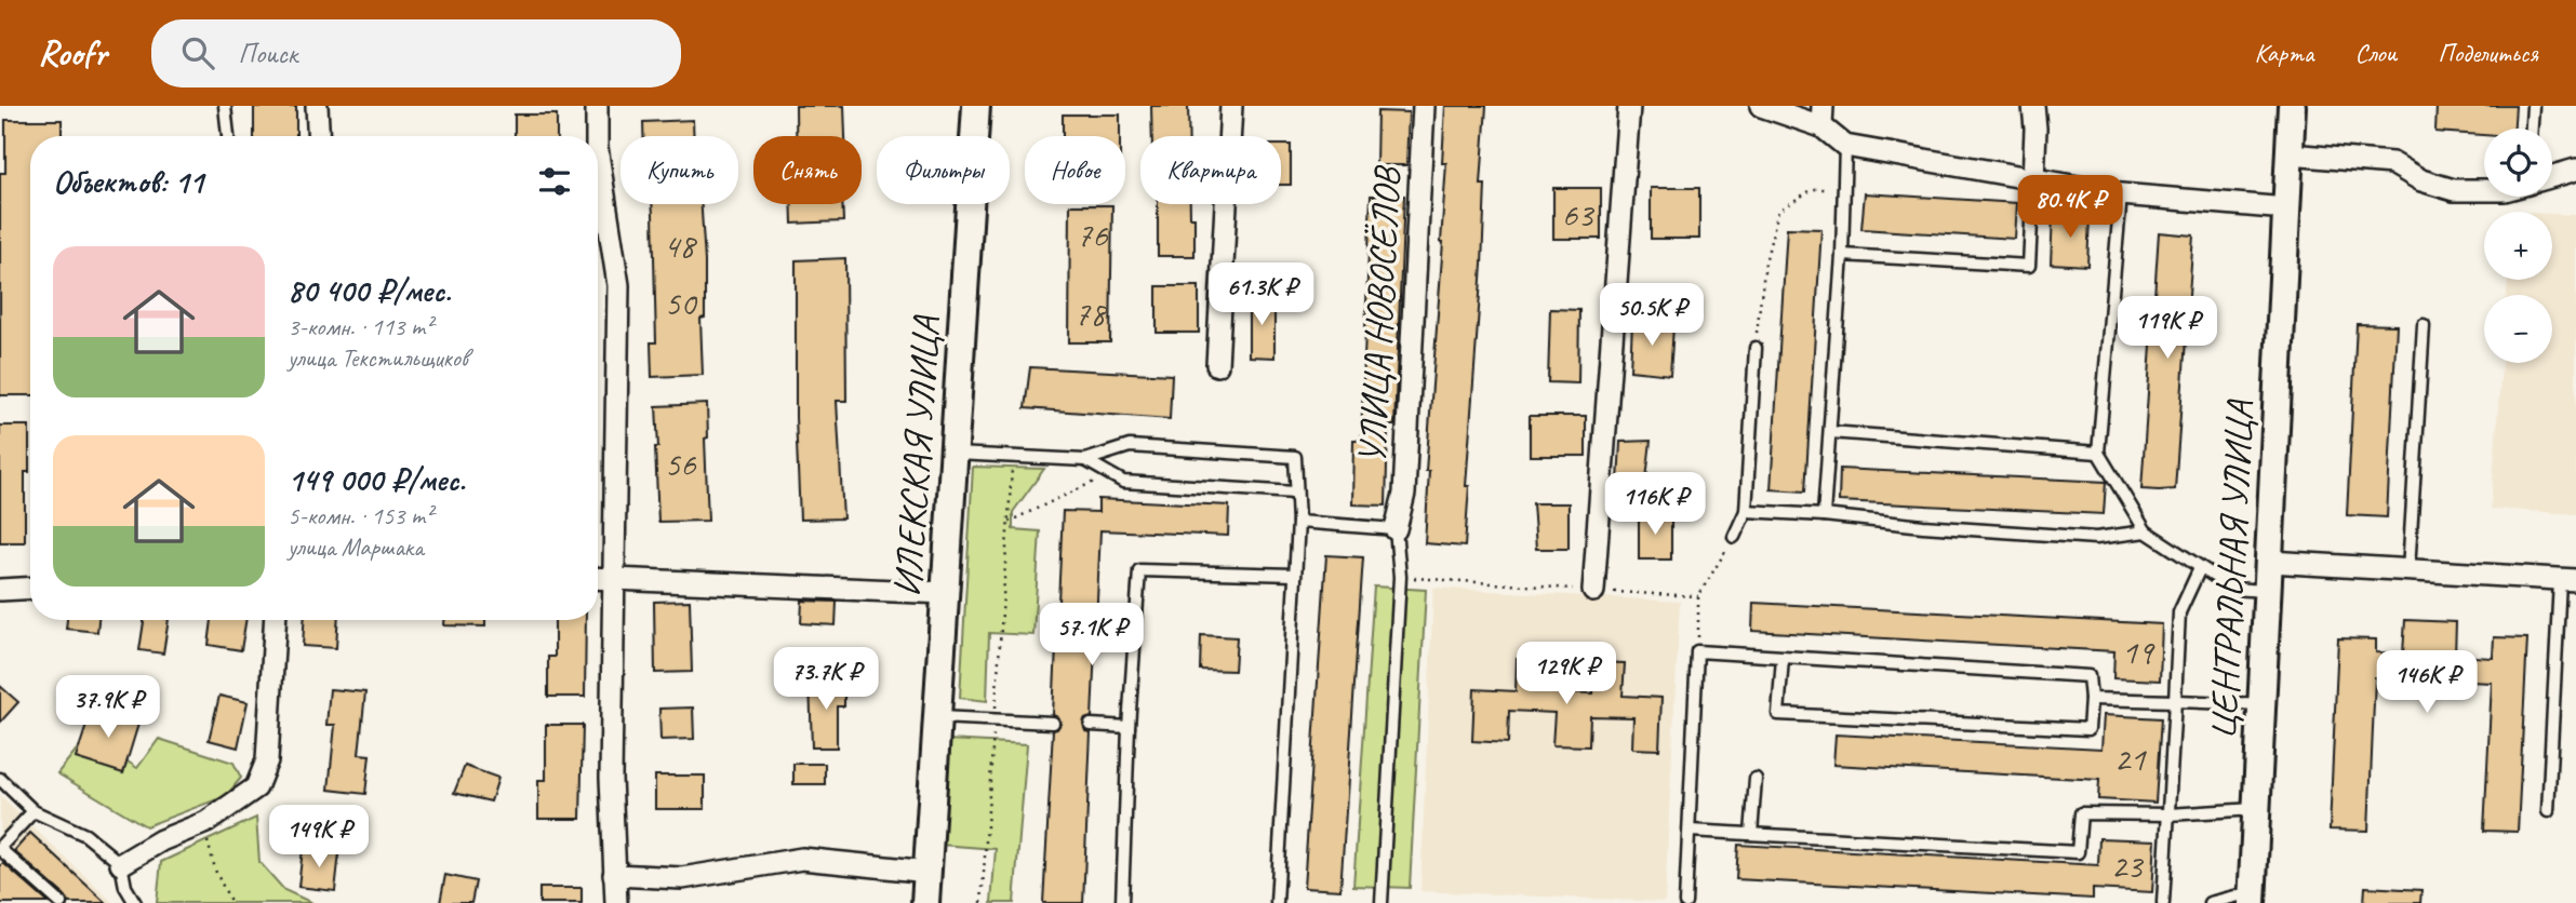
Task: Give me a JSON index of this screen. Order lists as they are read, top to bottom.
{
  "streets": {
    "street": ["УЛИЦА НОВОСЁЛОВ", "ИЛЕКСКАЯ УЛИЦА", "ЦЕНТРАЛЬНАЯ УЛИЦА"]
  },
  "house_numbers": [
    "63",
    "76",
    "48",
    "50",
    "78",
    "56",
    "19",
    "21",
    "23"
  ],
  "page": {
    "header": "Roofr",
    "search": "Поиск",
    "nav": ["Карта", "Слои", "Поделиться"],
    "map_buttons": ["+", "−"],
    "chip": [
      "Купить",
      "Снять",
      "Фильтры",
      "Новое",
      "Квартира"
    ],
    "heading": "Объектов: 11",
    "price": [
      "80.4K ₽",
      "61.3K ₽",
      "50.5K ₽",
      "119K ₽",
      "116K ₽",
      "57.1K ₽",
      "129K ₽",
      "73.7K ₽",
      "146K ₽",
      "37.9K ₽",
      "149K ₽"
    ],
    "list": [
      {
        "name": "80 400 ₽/мес.",
        "note": "3-комн. · 113 m² · улица Текстильщиков"
      },
      {
        "name": "149 000 ₽/мес.",
        "note": "5-комн. · 153 m² · улица Маршака"
      }
    ]
  }
}
